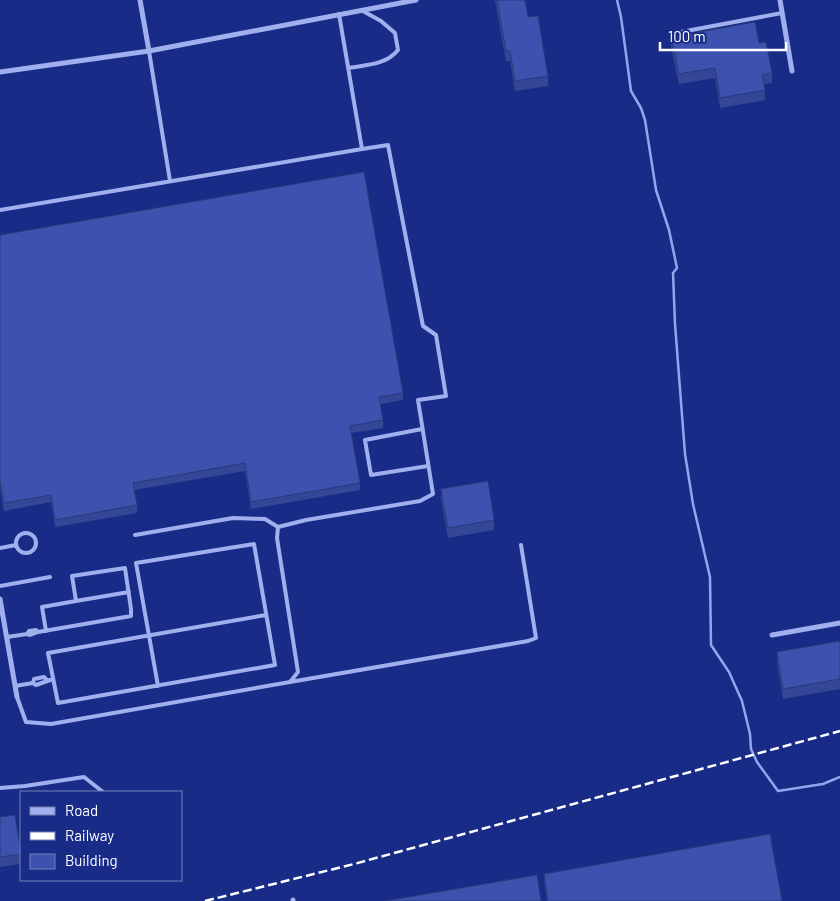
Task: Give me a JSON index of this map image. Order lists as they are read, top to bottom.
{
  "legend": ["Road", "Railway", "Building"],
  "scale_bar": "100 m"
}
